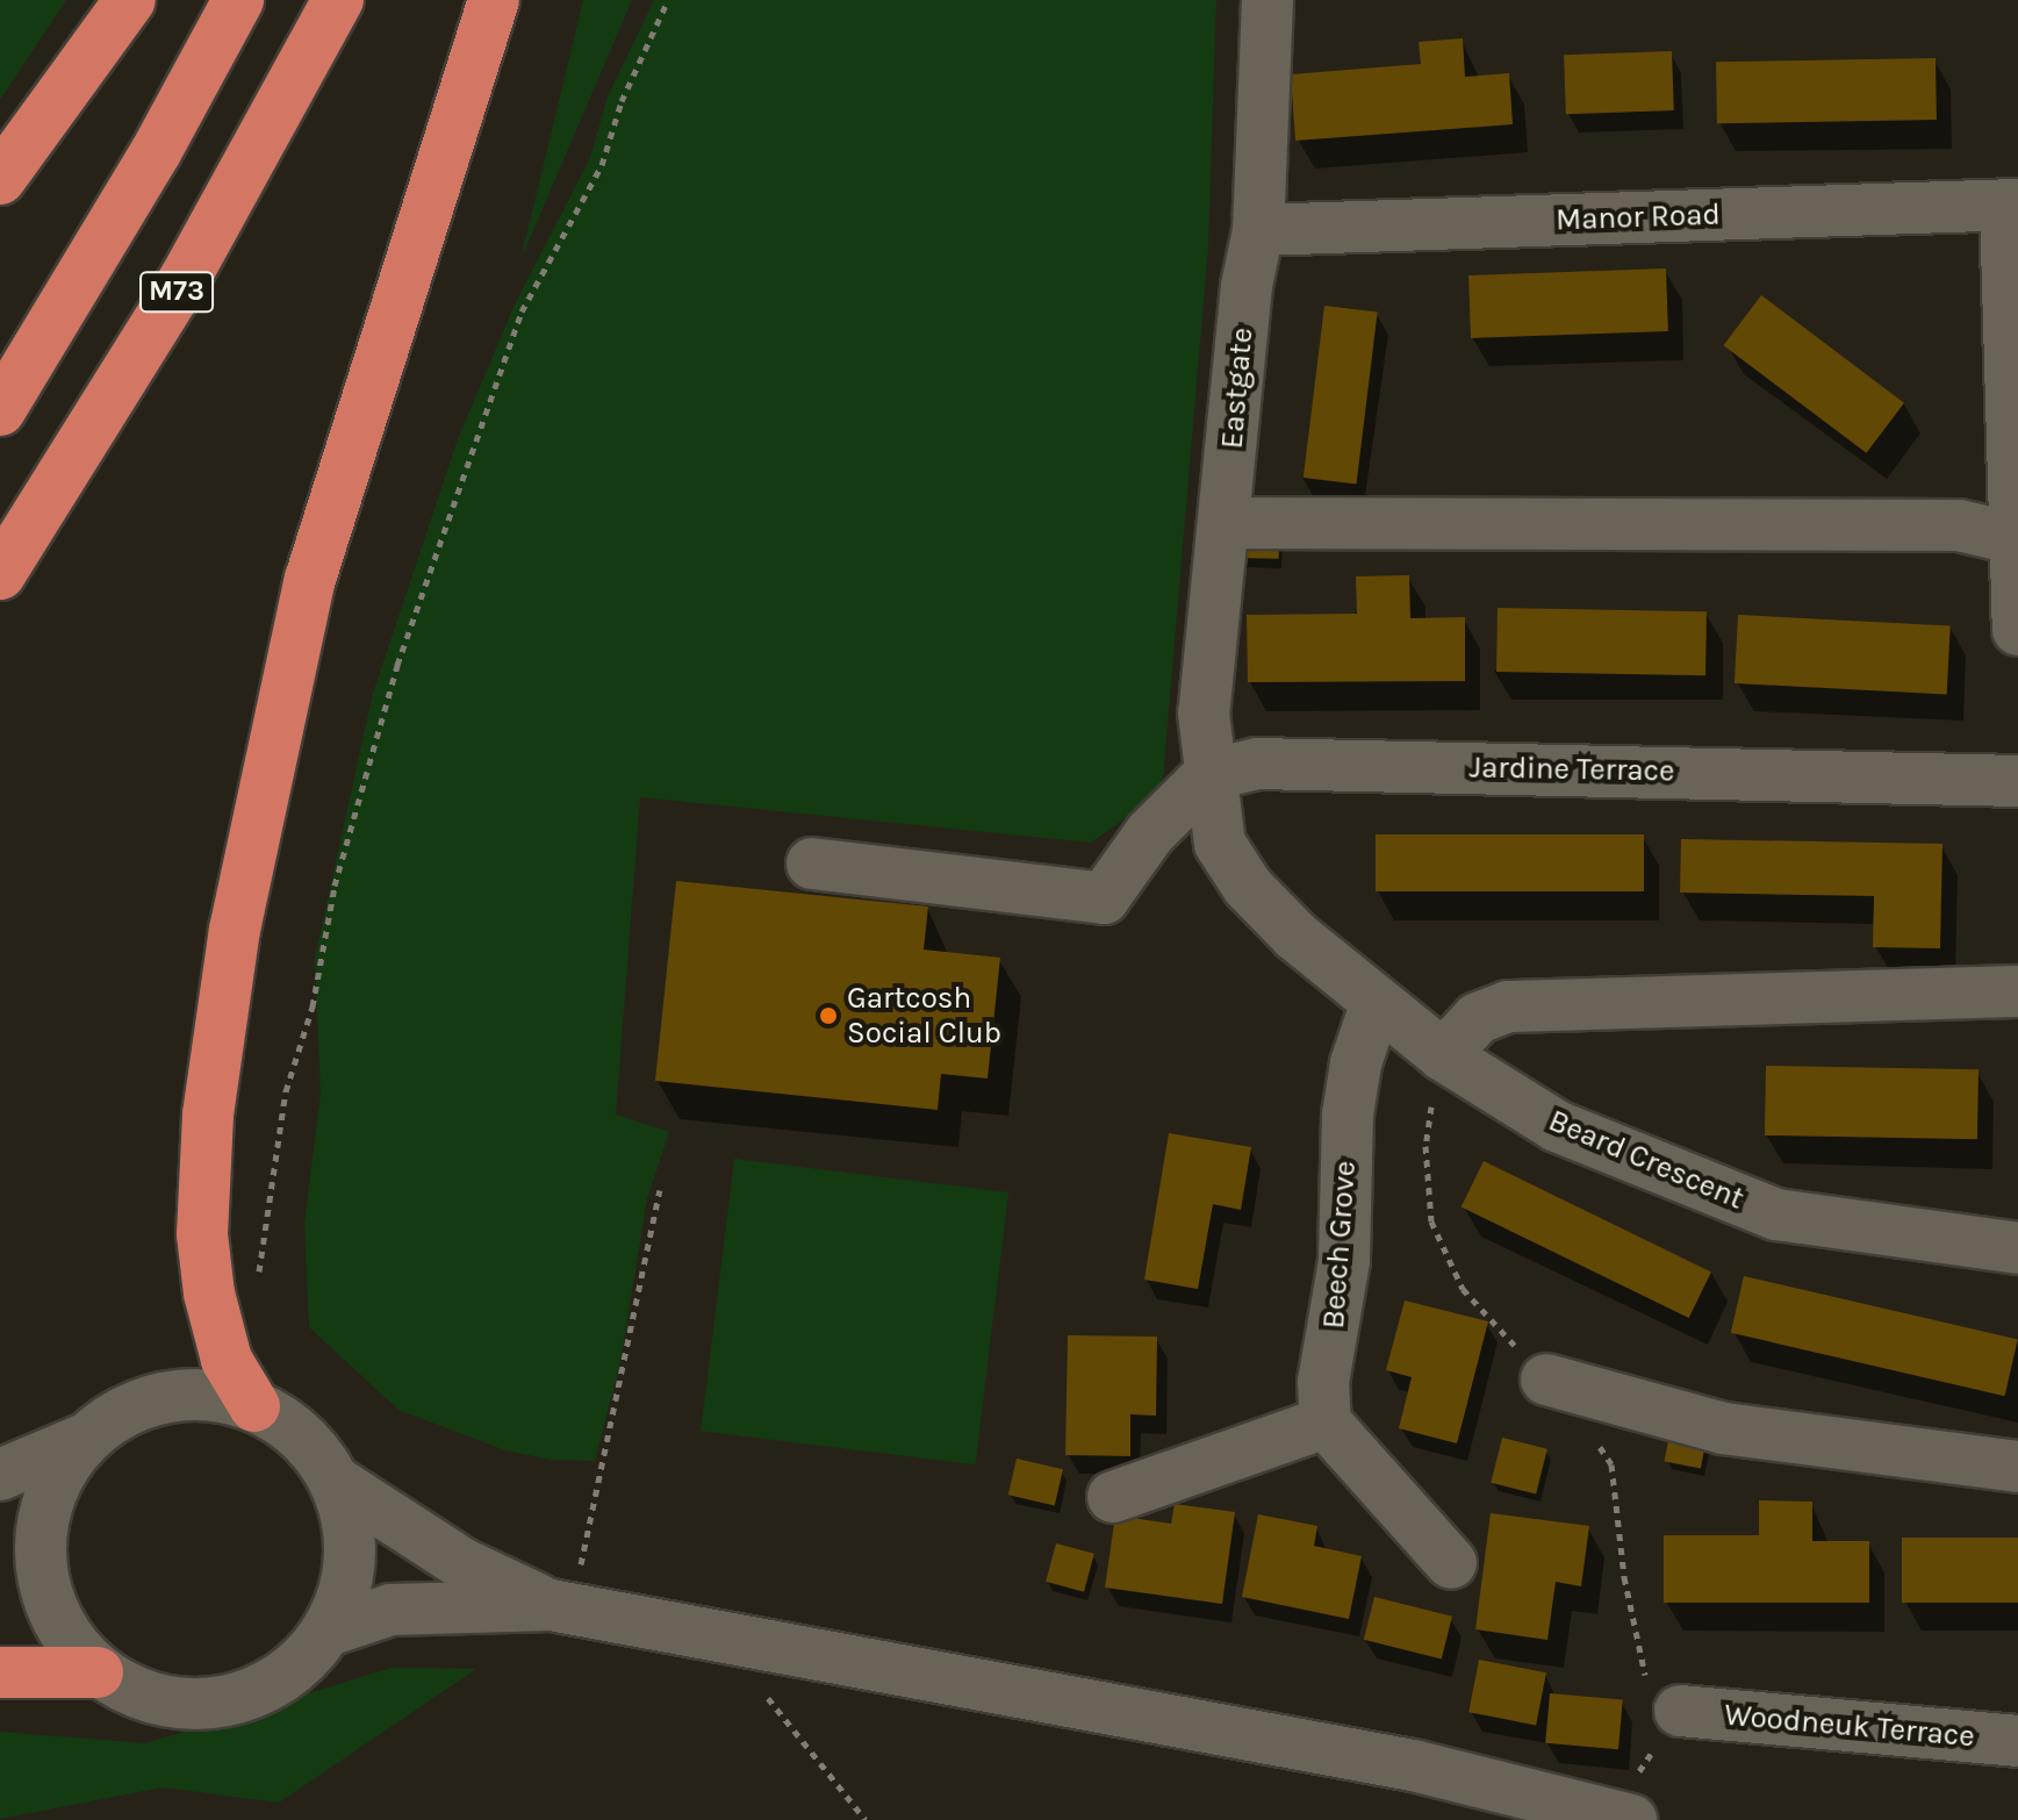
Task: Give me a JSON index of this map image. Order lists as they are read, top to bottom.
{
  "streets": {
    "highway": ["M73"],
    "street": [
      "Manor Road",
      "Eastgate",
      "Jardine Terrace",
      "Beard Crescent",
      "Beech Grove",
      "Woodneuk Terrace"
    ]
  },
  "crossings": [
    ["Manor Road", "Eastgate"],
    ["Eastgate", "Jardine Terrace"],
    ["Eastgate", "Beard Crescent"],
    ["Jardine Terrace", "Beard Crescent"],
    ["Beard Crescent", "Beech Grove"]
  ],
  "places": ["Gartcosh Social Club"]
}
